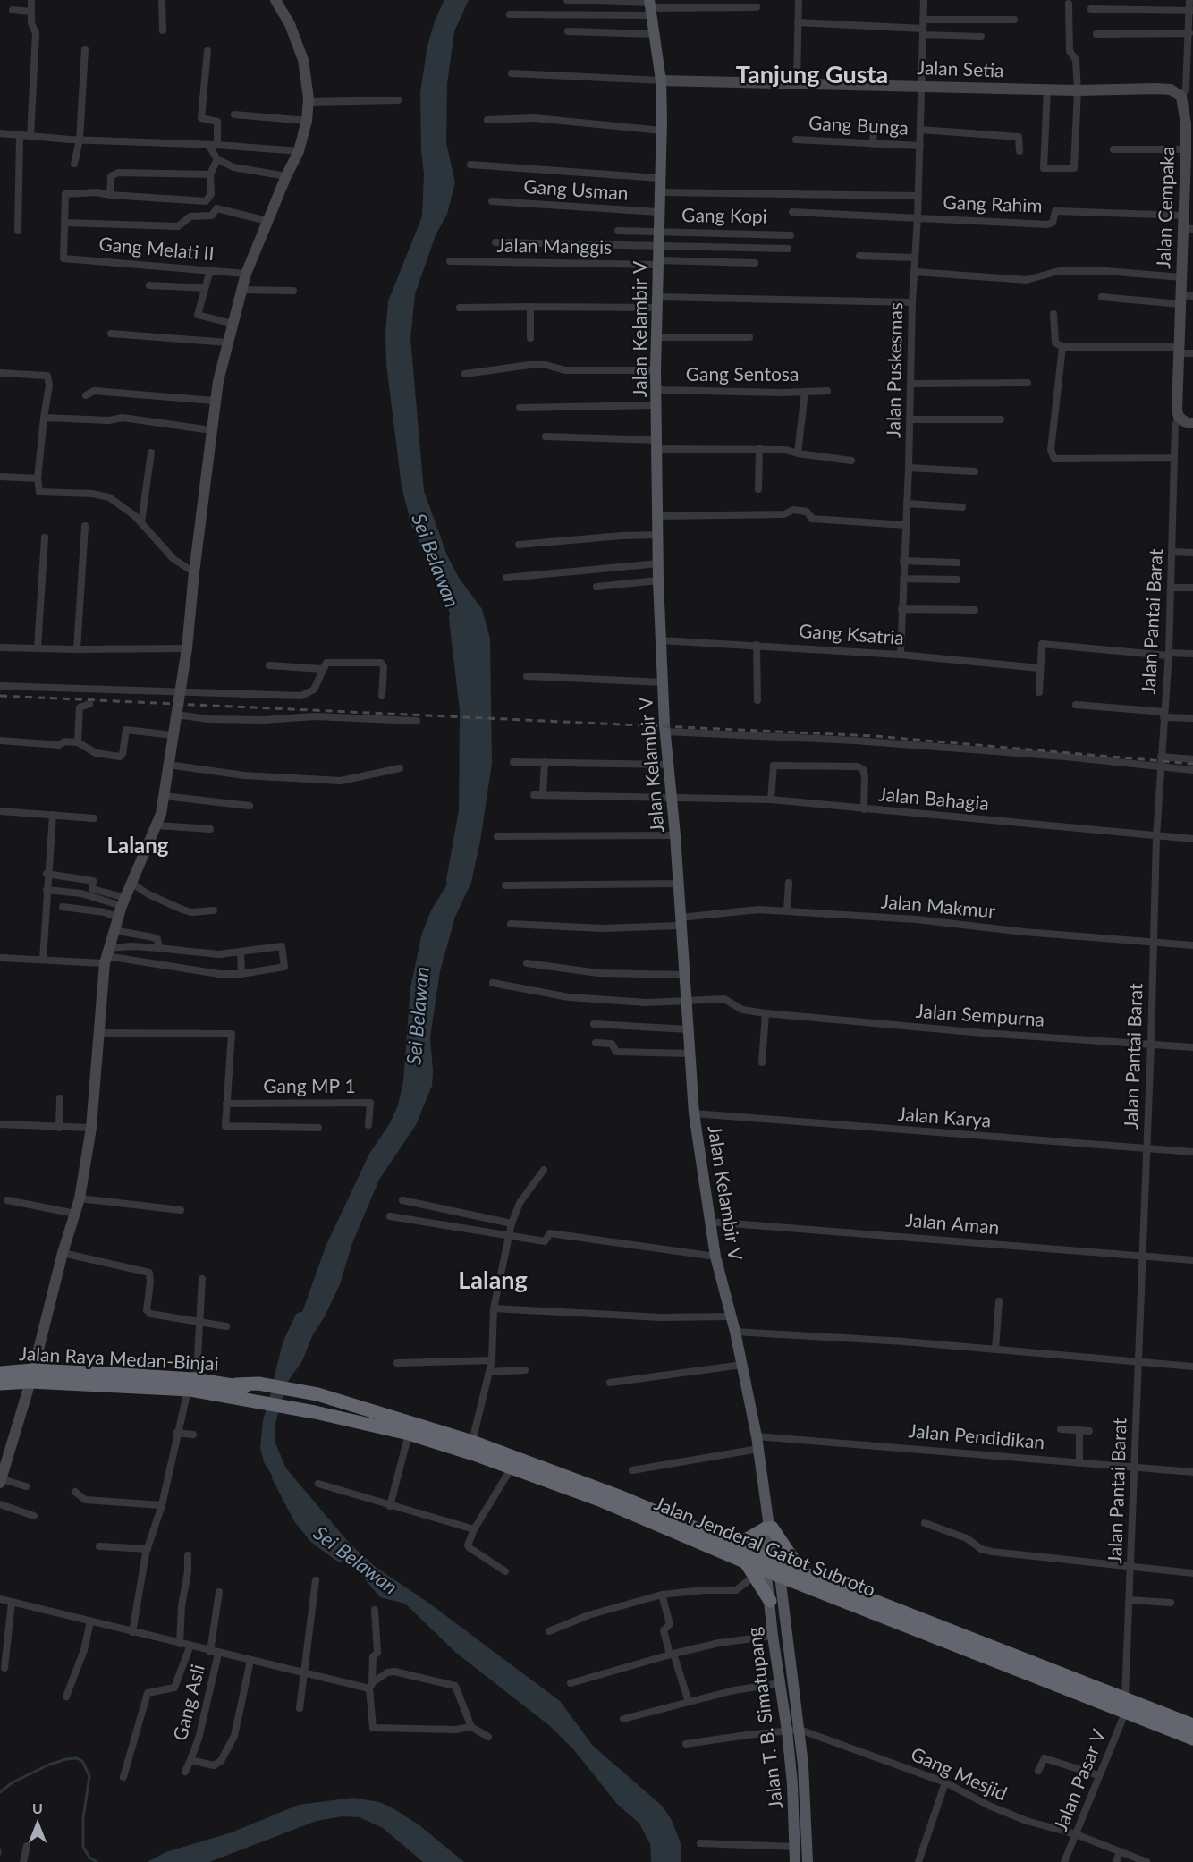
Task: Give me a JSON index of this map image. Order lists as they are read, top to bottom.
{
  "streets": {
    "highway": ["Jalan Raya Medan-Binjai", "Jalan Jenderal Gatot Subroto"],
    "main road": ["Jalan Kelambir V", "Jalan T. B. Simatupang"],
    "street": [
      "Jalan Setia",
      "Gang Bunga",
      "Gang Usman",
      "Gang Rahim",
      "Jalan Cempaka",
      "Gang Kopi",
      "Jalan Manggis",
      "Gang Melati II",
      "Jalan Puskesmas",
      "Gang Sentosa",
      "Jalan Pantai Barat",
      "Gang Ksatria",
      "Jalan Bahagia",
      "Jalan Makmur",
      "Jalan Sempurna",
      "Gang MP 1",
      "Jalan Karya",
      "Jalan Aman",
      "Jalan Pendidikan",
      "Gang Asli",
      "Gang Mesjid",
      "Jalan Pasar V"
    ]
  },
  "crossings": [
    ["Jalan Setia", "Jalan Cempaka"],
    ["Jalan Setia", "Jalan Kelambir V"],
    ["Jalan Setia", "Jalan Puskesmas"],
    ["Gang Bunga", "Jalan Puskesmas"],
    ["Gang Usman", "Jalan Kelambir V"],
    ["Gang Rahim", "Jalan Cempaka"],
    ["Gang Rahim", "Jalan Puskesmas"],
    ["Jalan Cempaka", "Jalan Pantai Barat"],
    ["Gang Kopi", "Jalan Kelambir V"],
    ["Jalan Manggis", "Jalan Kelambir V"],
    ["Jalan Kelambir V", "Gang Sentosa"],
    ["Jalan Kelambir V", "Gang Ksatria"],
    ["Jalan Kelambir V", "Jalan Bahagia"],
    ["Jalan Kelambir V", "Jalan Makmur"],
    ["Jalan Kelambir V", "Jalan Sempurna"],
    ["Jalan Kelambir V", "Jalan Karya"],
    ["Jalan Kelambir V", "Jalan Aman"],
    ["Jalan Kelambir V", "Jalan Pendidikan"],
    ["Jalan Kelambir V", "Jalan Jenderal Gatot Subroto"],
    ["Jalan Kelambir V", "Jalan T. B. Simatupang"],
    ["Jalan Puskesmas", "Gang Ksatria"],
    ["Jalan Pantai Barat", "Jalan Bahagia"],
    ["Jalan Pantai Barat", "Jalan Makmur"],
    ["Jalan Pantai Barat", "Jalan Sempurna"],
    ["Jalan Pantai Barat", "Jalan Karya"],
    ["Jalan Pantai Barat", "Jalan Aman"],
    ["Jalan Pantai Barat", "Jalan Pendidikan"],
    ["Jalan Pantai Barat", "Jalan Jenderal Gatot Subroto"],
    ["Jalan Pantai Barat", "Jalan Pasar V"],
    ["Jalan Raya Medan-Binjai", "Jalan Jenderal Gatot Subroto"],
    ["Jalan Jenderal Gatot Subroto", "Jalan T. B. Simatupang"],
    ["Jalan Jenderal Gatot Subroto", "Jalan Pasar V"],
    ["Jalan T. B. Simatupang", "Gang Mesjid"],
    ["Gang Mesjid", "Jalan Pasar V"]
  ],
  "districts": ["Tanjung Gusta", "Lalang", "Lalang"],
  "water": ["Sei Belawan"],
  "north": "top"
}
